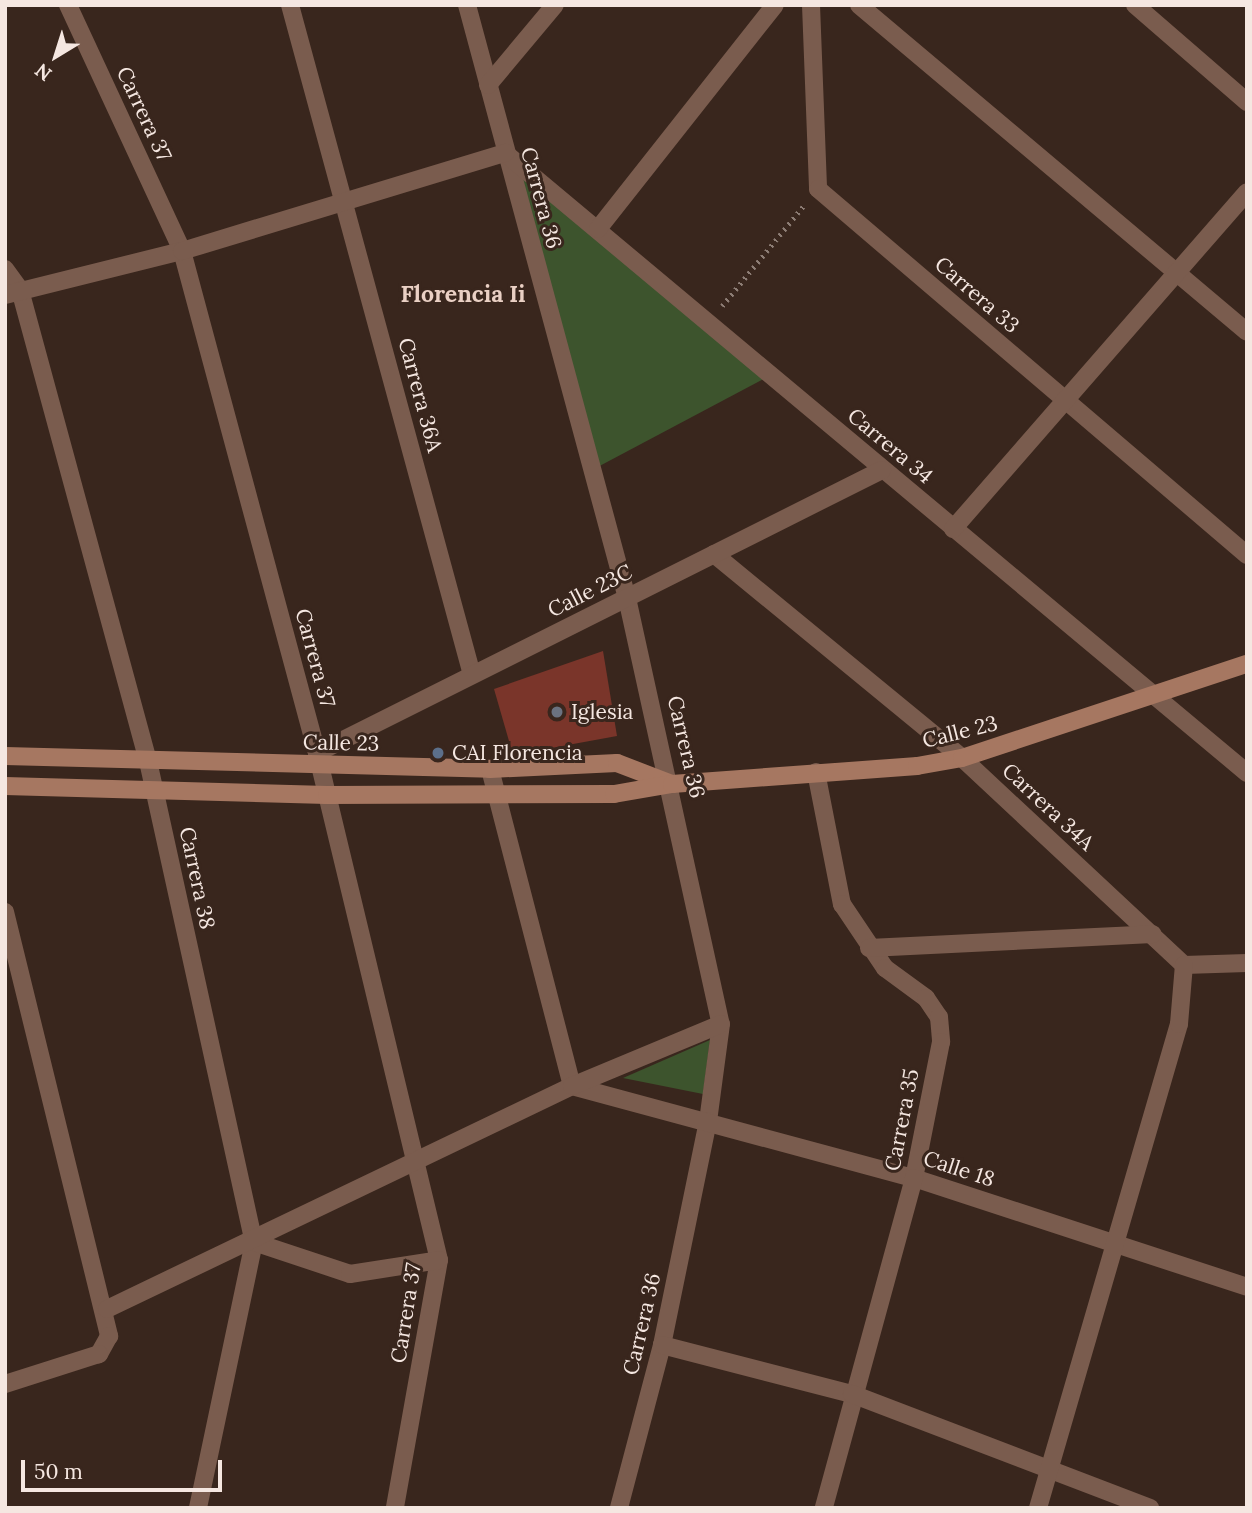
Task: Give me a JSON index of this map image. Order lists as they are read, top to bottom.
{
  "streets": {
    "street": [
      "Carrera 37",
      "Carrera 36",
      "Carrera 33",
      "Carrera 36A",
      "Carrera 34",
      "Calle 23C",
      "Calle 23",
      "Carrera 34A",
      "Carrera 38",
      "Carrera 35",
      "Calle 18"
    ]
  },
  "crossings": [
    ["Carrera 37", "Calle 23C"],
    ["Carrera 37", "Calle 23"],
    ["Carrera 36", "Carrera 34"],
    ["Carrera 36", "Calle 23C"],
    ["Carrera 36", "Calle 23"],
    ["Carrera 36", "Calle 18"],
    ["Carrera 36A", "Calle 23C"],
    ["Carrera 34", "Calle 23C"],
    ["Carrera 34", "Calle 23"],
    ["Calle 23C", "Calle 23"],
    ["Calle 23C", "Carrera 34A"],
    ["Calle 23", "Carrera 34A"],
    ["Calle 23", "Carrera 38"],
    ["Calle 23", "Carrera 35"],
    ["Carrera 35", "Calle 18"]
  ],
  "districts": ["Florencia Ii"],
  "places": ["Iglesia", "CAI Florencia"],
  "scale_bar": "50 m",
  "north": "bottom left"
}
